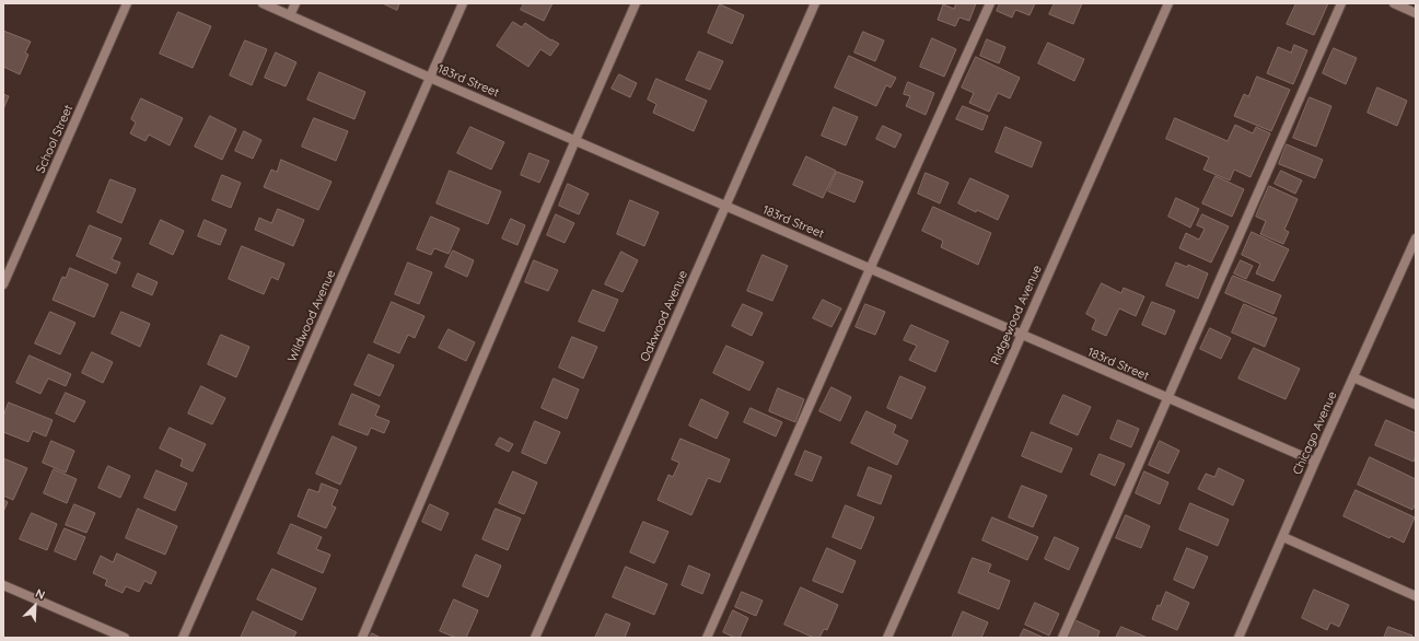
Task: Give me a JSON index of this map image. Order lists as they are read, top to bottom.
{
  "streets": {
    "street": [
      "183rd Street",
      "School Street",
      "Ridgewood Avenue",
      "Wildwood Avenue",
      "Oakwood Avenue",
      "Chicago Avenue"
    ]
  },
  "crossings": [
    ["183rd Street", "Ridgewood Avenue"],
    ["183rd Street", "Wildwood Avenue"],
    ["183rd Street", "Oakwood Avenue"],
    ["183rd Street", "Chicago Avenue"]
  ],
  "north": "top right"
}
